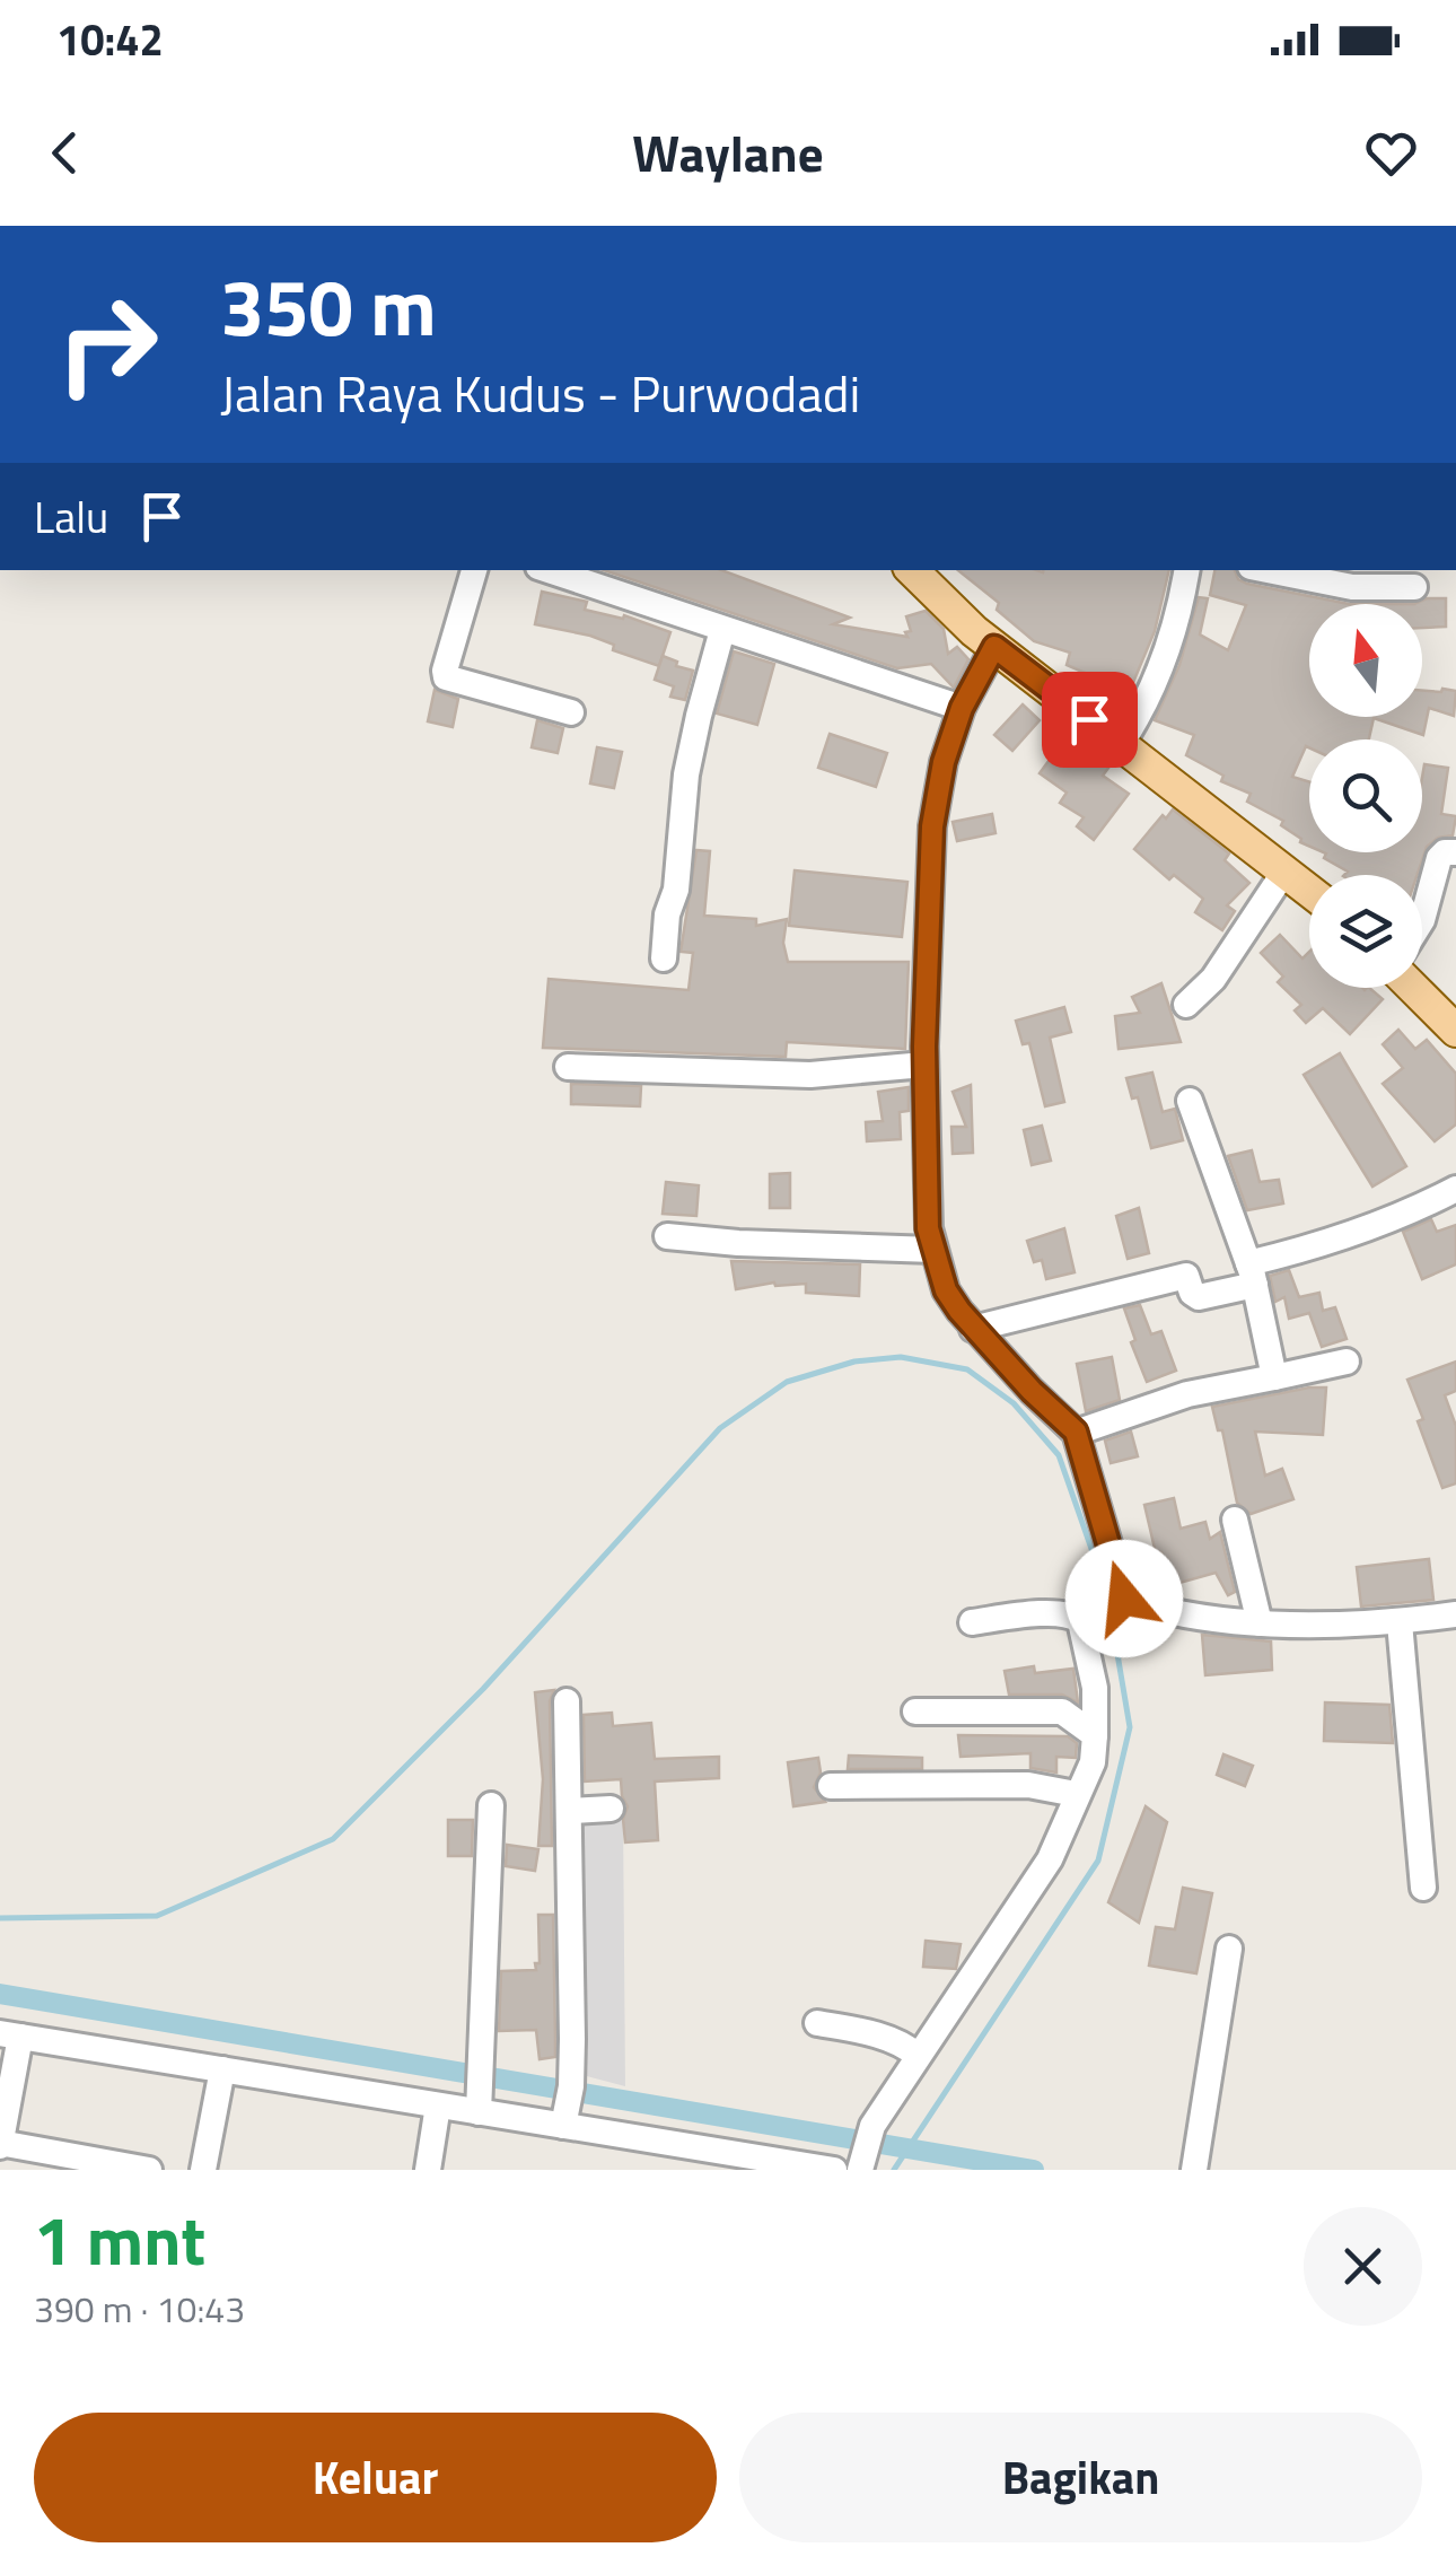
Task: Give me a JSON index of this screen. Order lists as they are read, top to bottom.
{
  "north": "top",
  "page": {
    "status": "10:42",
    "header": "Waylane",
    "turn": ["350 m", "Jalan Raya Kudus - Purwodadi"],
    "then": "Lalu",
    "heading": ["1 mnt", "390 m · 10:43"],
    "buttons": ["Keluar", "Bagikan"]
  }
}
